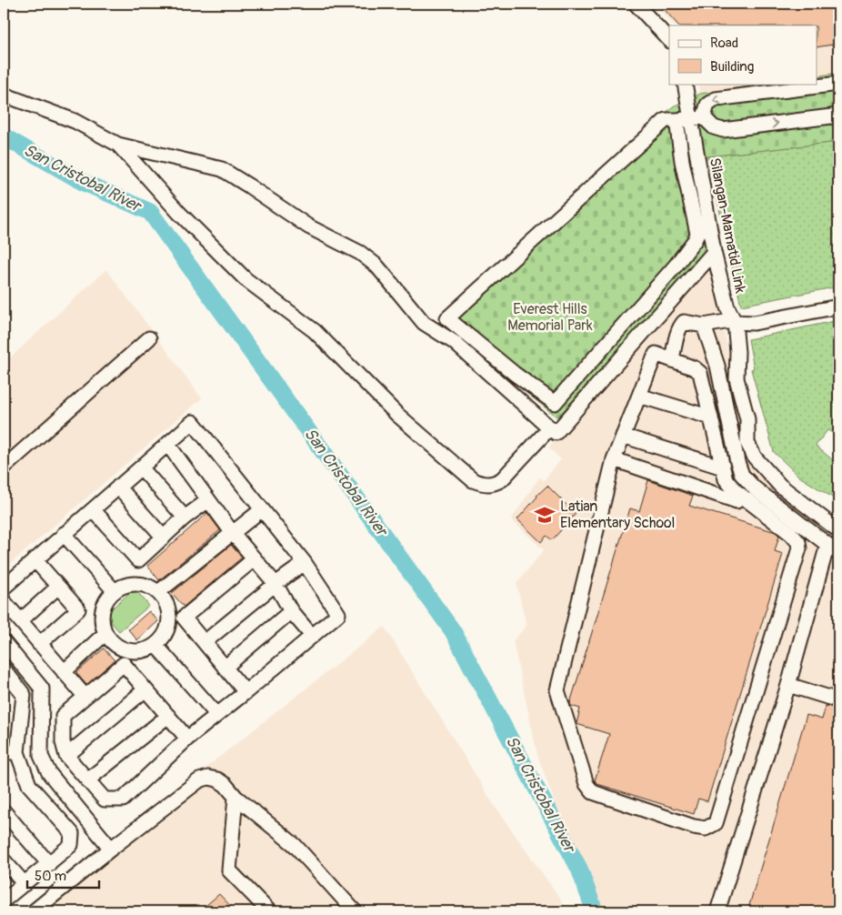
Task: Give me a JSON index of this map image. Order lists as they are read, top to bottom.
{
  "streets": {
    "street": ["Silangan-Mamatid Link"]
  },
  "water": ["San Cristobal River"],
  "parks": ["Everest Hills Memorial Park"],
  "places": {
    "school or university": ["Latian Elementary School"]
  },
  "legend": ["Road", "Building"],
  "scale_bar": "50 m"
}
